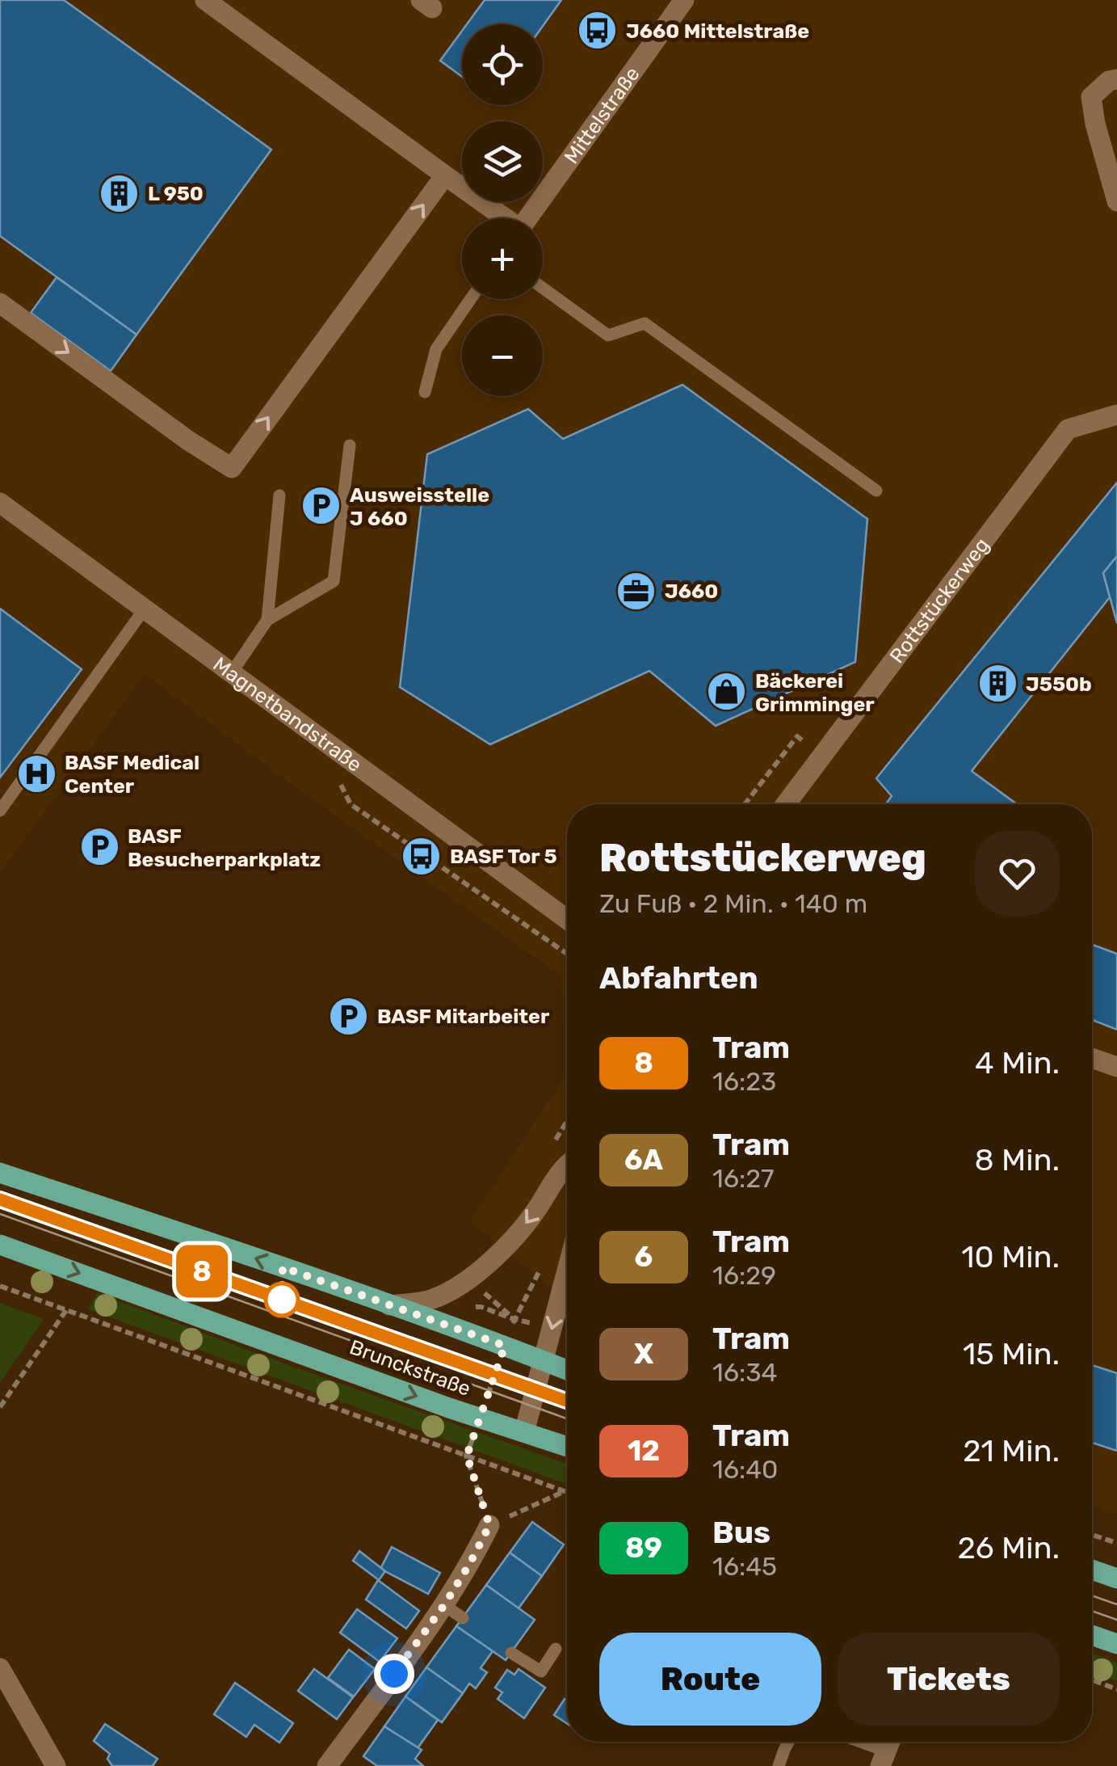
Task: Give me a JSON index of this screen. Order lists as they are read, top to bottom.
{
  "streets": {
    "main road": ["Brunckstraße"],
    "street": ["Mittelstraße", "Rottstückerweg", "Magnetbandstraße"]
  },
  "places": {
    "bus stop": ["J660 Mittelstraße", "BASF Tor 5"],
    "building": ["L 950", "J550b"],
    "parking": ["Ausweisstelle J 660", "BASF Besucherparkplatz", "BASF Mitarbeiter"],
    "office": ["J660"],
    "shop": ["Bäckerei Grimminger"],
    "hospital": ["BASF Medical Center"]
  },
  "lines": ["tram line 8"],
  "page": {
    "on_map": "8",
    "map_buttons": ["+", "−"],
    "heading": [
      ["Rottstückerweg", "Zu Fuß · 2 Min. · 140 m"],
      "Abfahrten"
    ],
    "list": [
      {
        "mark": "8",
        "name": "Tram",
        "note": "16:23",
        "value": "4 Min."
      },
      {
        "mark": "6A",
        "name": "Tram",
        "note": "16:27",
        "value": "8 Min."
      },
      {
        "mark": "6",
        "name": "Tram",
        "note": "16:29",
        "value": "10 Min."
      },
      {
        "mark": "X",
        "name": "Tram",
        "note": "16:34",
        "value": "15 Min."
      },
      {
        "mark": "12",
        "name": "Tram",
        "note": "16:40",
        "value": "21 Min."
      },
      {
        "mark": "89",
        "name": "Bus",
        "note": "16:45",
        "value": "26 Min."
      }
    ],
    "buttons": ["Route", "Tickets"]
  }
}
